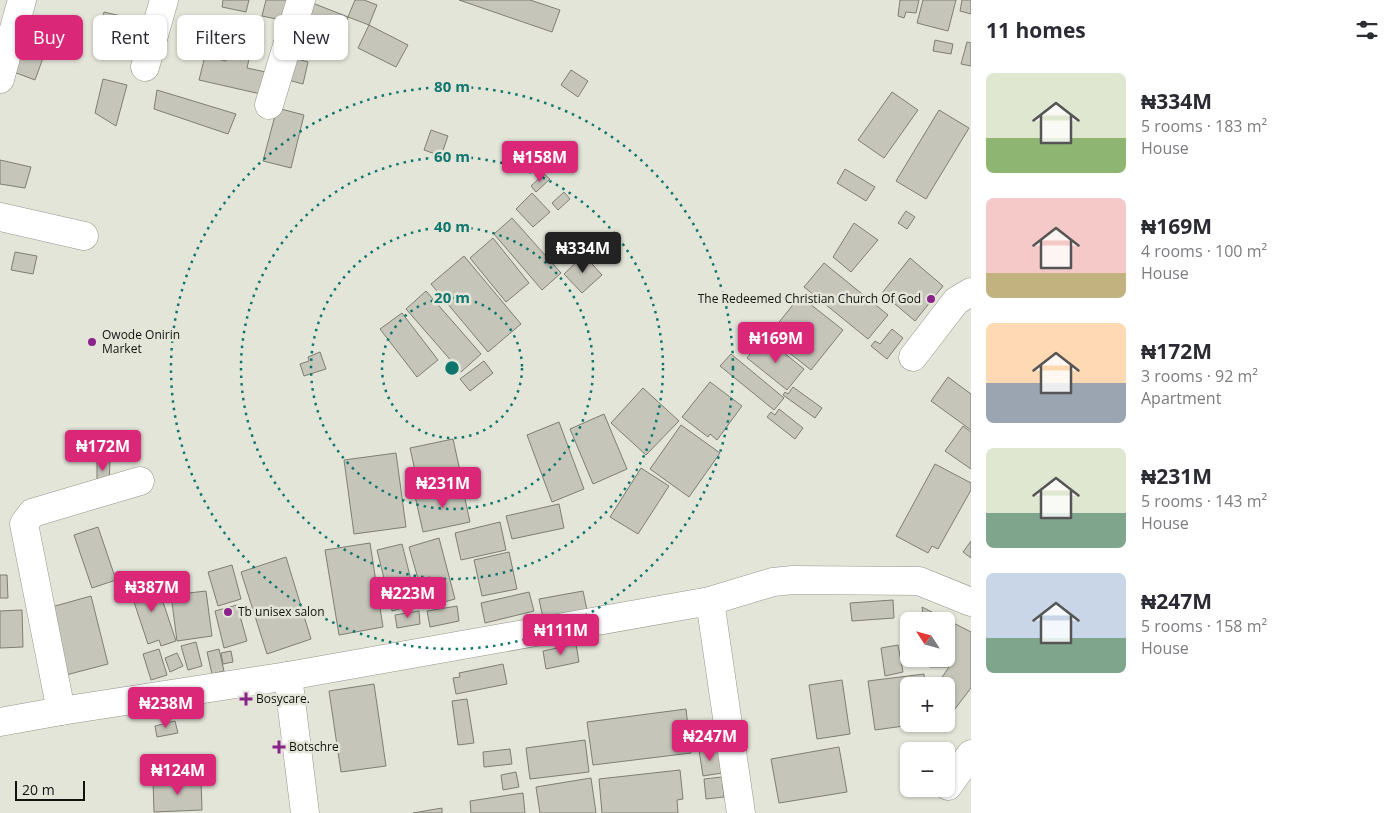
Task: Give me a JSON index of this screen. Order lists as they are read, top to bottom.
{
  "places": {
    "other": ["The Redeemed Christian Church Of God", "Owode Onirin Market", "Tb unisex salon"],
    "health": ["Bosycare.", "Botschre"]
  },
  "scale_bar": "20 m",
  "north": "top left",
  "page": {
    "heading": "11 homes",
    "chip": [
      "Buy",
      "Rent",
      "Filters",
      "New"
    ],
    "list": [
      {
        "name": "₦334M",
        "note": "5 rooms · 183 m² · House"
      },
      {
        "name": "₦169M",
        "note": "4 rooms · 100 m² · House"
      },
      {
        "name": "₦172M",
        "note": "3 rooms · 92 m² · Apartment"
      },
      {
        "name": "₦231M",
        "note": "5 rooms · 143 m² · House"
      },
      {
        "name": "₦247M",
        "note": "5 rooms · 158 m² · House"
      }
    ],
    "price": [
      "₦158M",
      "₦334M",
      "₦169M",
      "₦172M",
      "₦231M",
      "₦387M",
      "₦223M",
      "₦111M",
      "₦238M",
      "₦247M",
      "₦124M"
    ],
    "map_buttons": ["+", "−"],
    "scale": "20 m"
  },
  "rings": [
    "80 m",
    "60 m",
    "40 m",
    "20 m"
  ]
}
